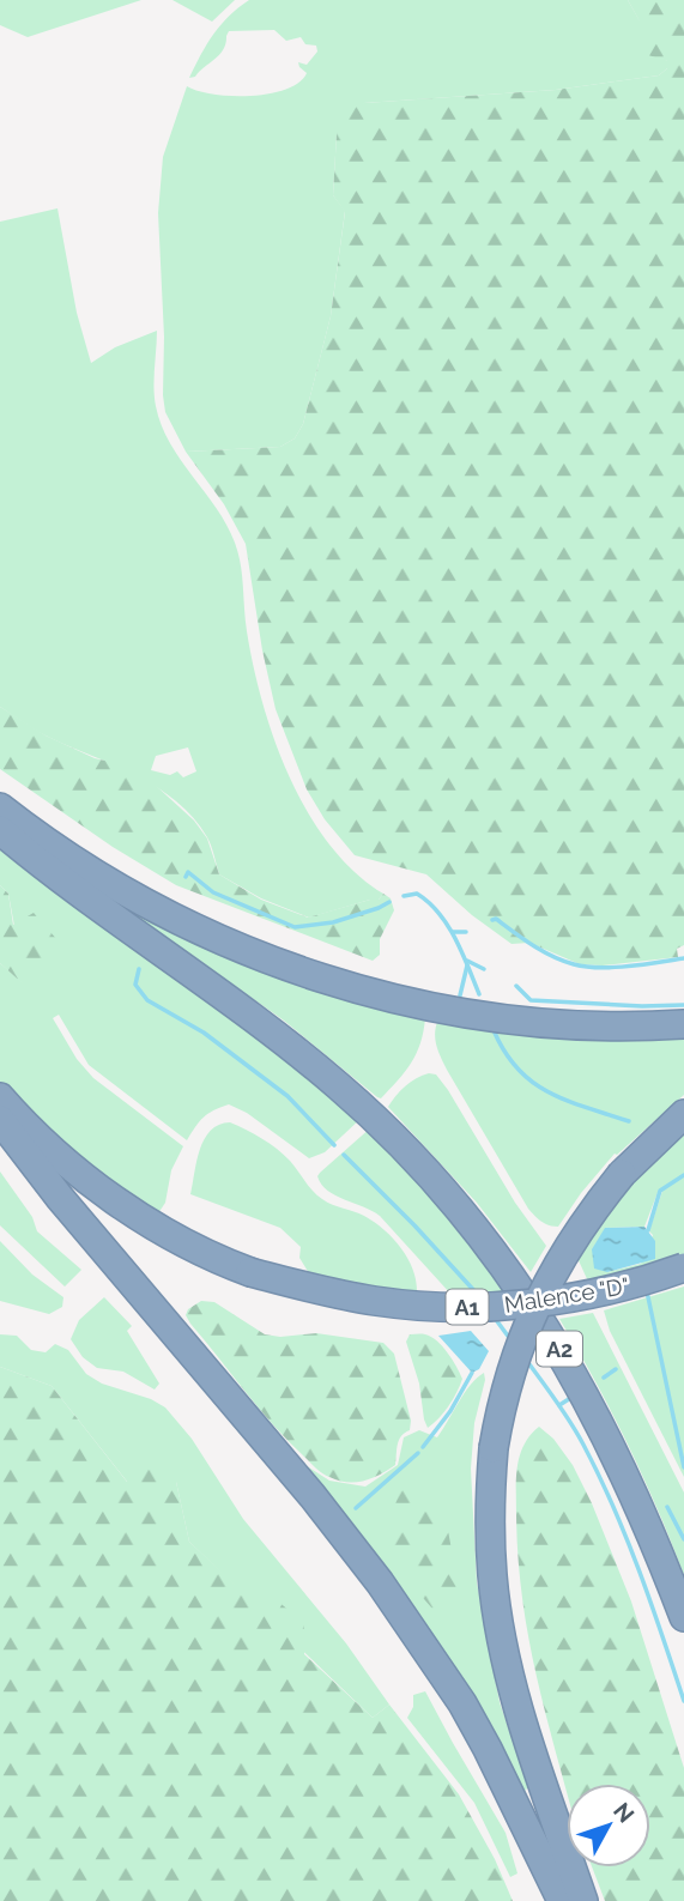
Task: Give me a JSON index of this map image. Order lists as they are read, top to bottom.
{
  "streets": {
    "highway": ["Malence \"D\"", "A1", "A2"]
  },
  "north": "top right"
}
